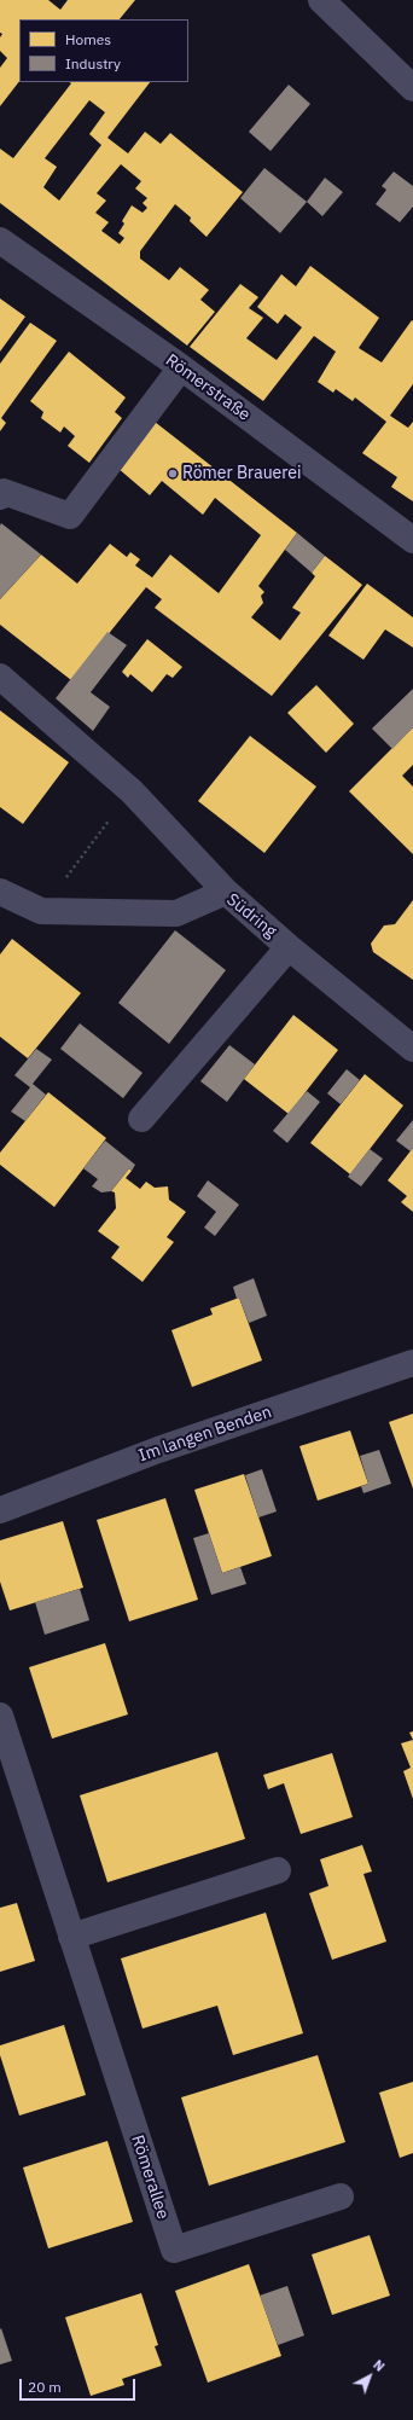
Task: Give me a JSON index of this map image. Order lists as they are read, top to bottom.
{
  "streets": {
    "street": [
      "Römerstraße",
      "Südring",
      "Im langen Benden",
      "Römerallee"
    ]
  },
  "places": ["Römer Brauerei"],
  "legend": ["Homes", "Industry"],
  "scale_bar": "20 m",
  "north": "top right"
}
